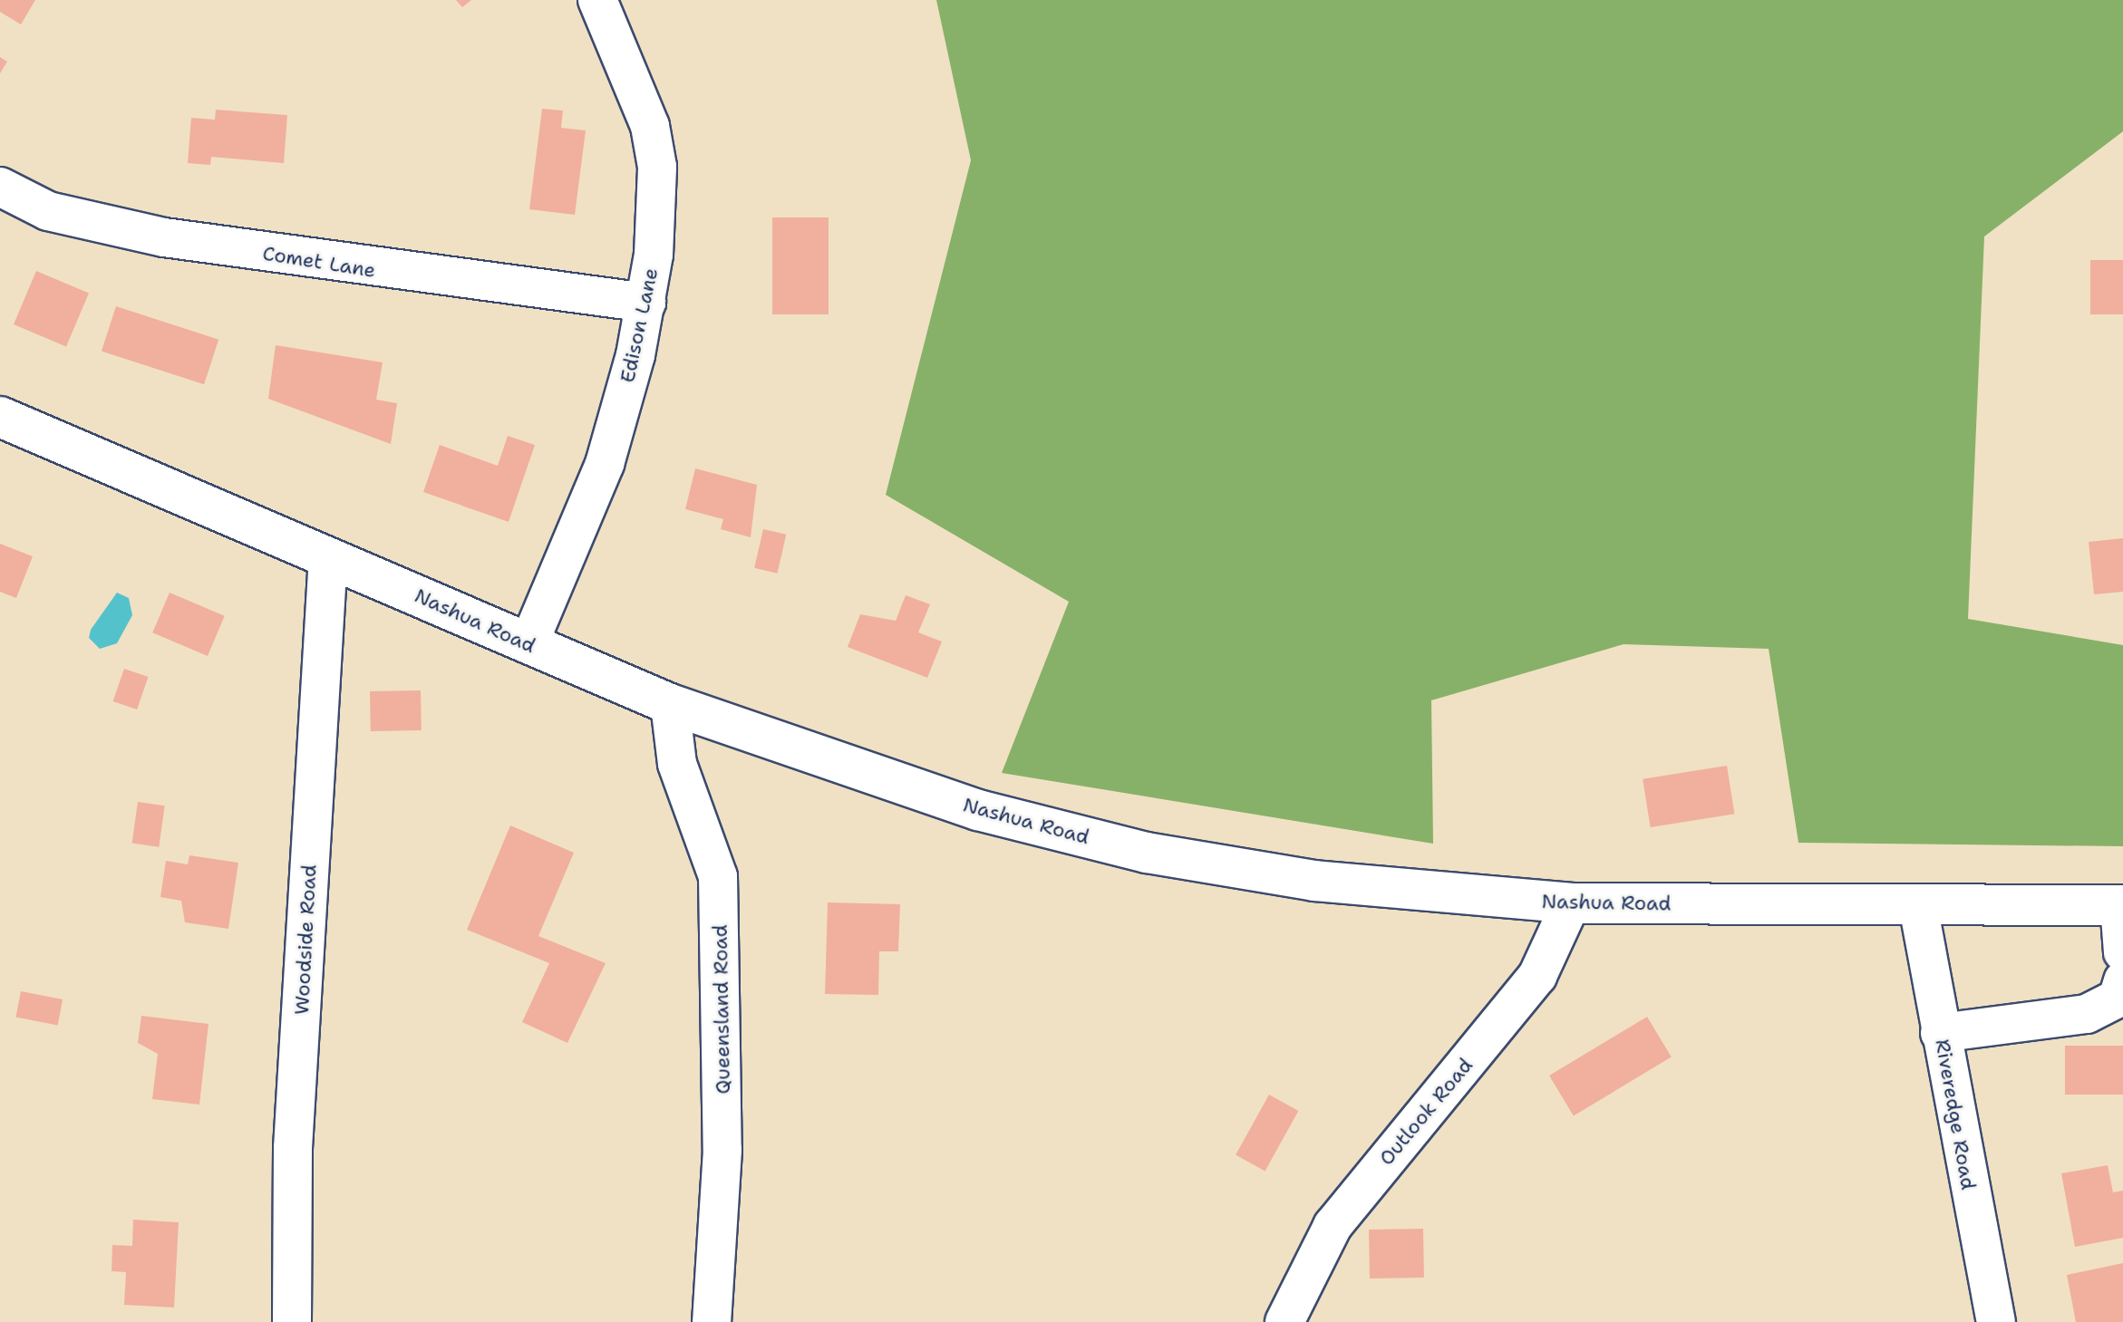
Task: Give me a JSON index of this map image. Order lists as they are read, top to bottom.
{
  "streets": {
    "main road": ["Nashua Road"],
    "street": [
      "Comet Lane",
      "Edison Lane",
      "Woodside Road",
      "Queensland Road",
      "Outlook Road",
      "Riveredge Road"
    ]
  },
  "crossings": [
    ["Comet Lane", "Edison Lane"],
    ["Edison Lane", "Nashua Road"],
    ["Nashua Road", "Woodside Road"],
    ["Nashua Road", "Queensland Road"],
    ["Nashua Road", "Outlook Road"],
    ["Nashua Road", "Riveredge Road"]
  ]
}
